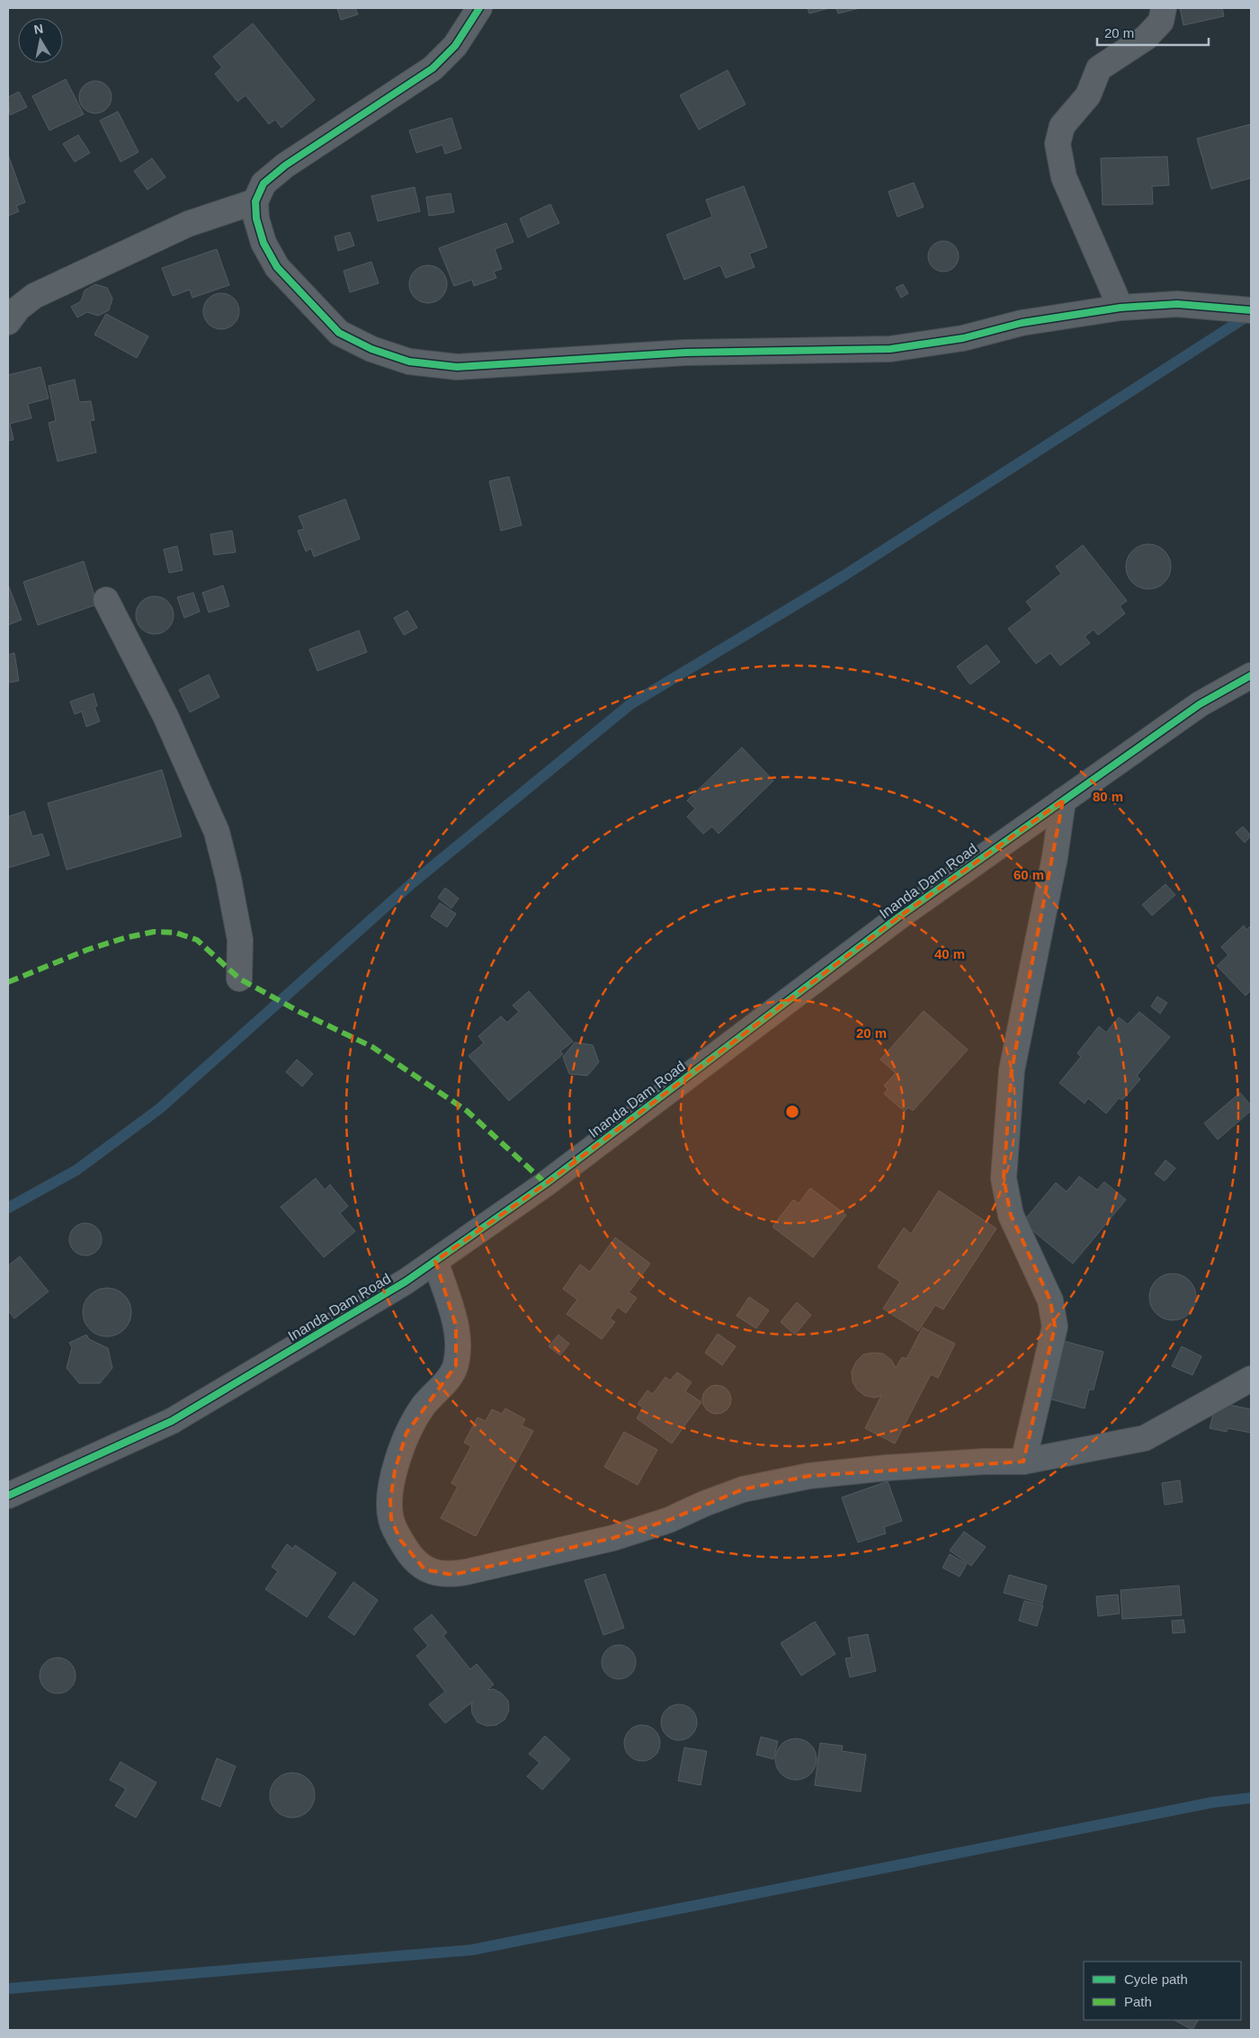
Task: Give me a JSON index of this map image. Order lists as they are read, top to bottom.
{
  "streets": {
    "street": ["Inanda Dam Road"]
  },
  "legend": ["Cycle path", "Path"],
  "scale_bar": "20 m",
  "north": "top",
  "rings": [
    "80 m",
    "60 m",
    "40 m",
    "20 m"
  ]
}
